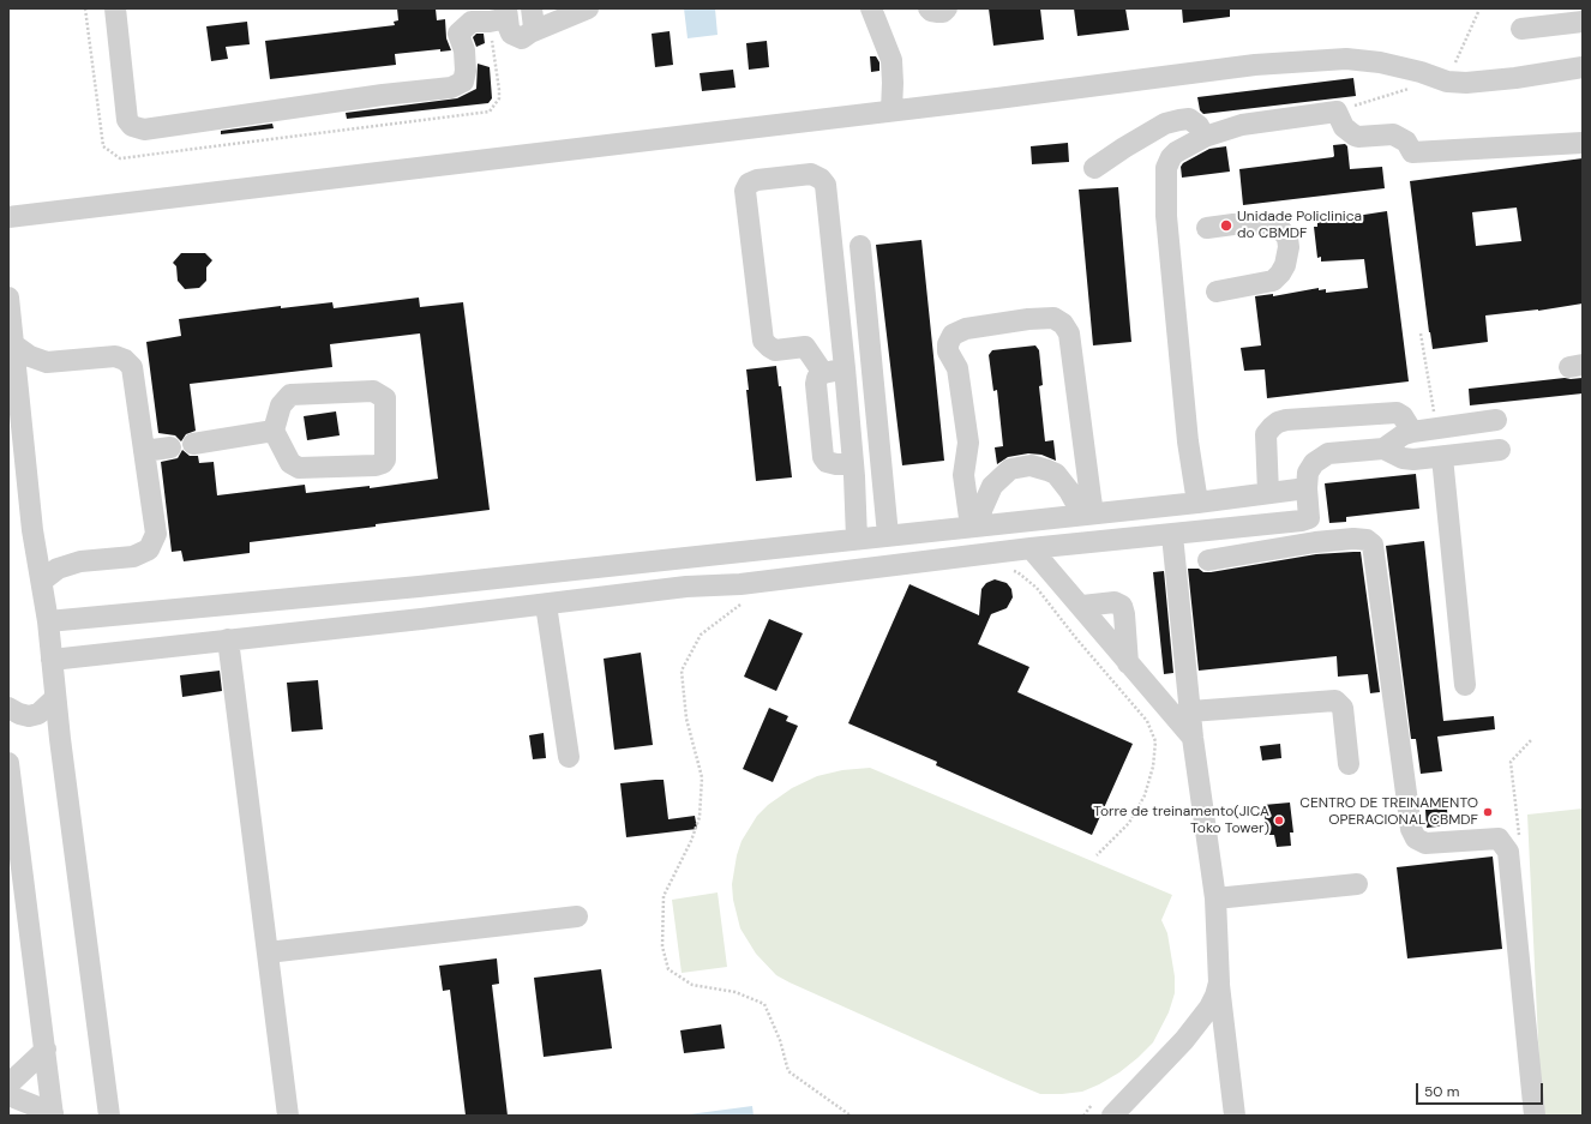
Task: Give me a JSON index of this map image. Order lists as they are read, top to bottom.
{
  "places": ["Unidade Policlinica do CBMDF", "CENTRO DE TREINAMENTO OPERACIONAL CBMDF", "Torre de treinamento(JICA Toko Tower)"],
  "scale_bar": "50 m"
}
